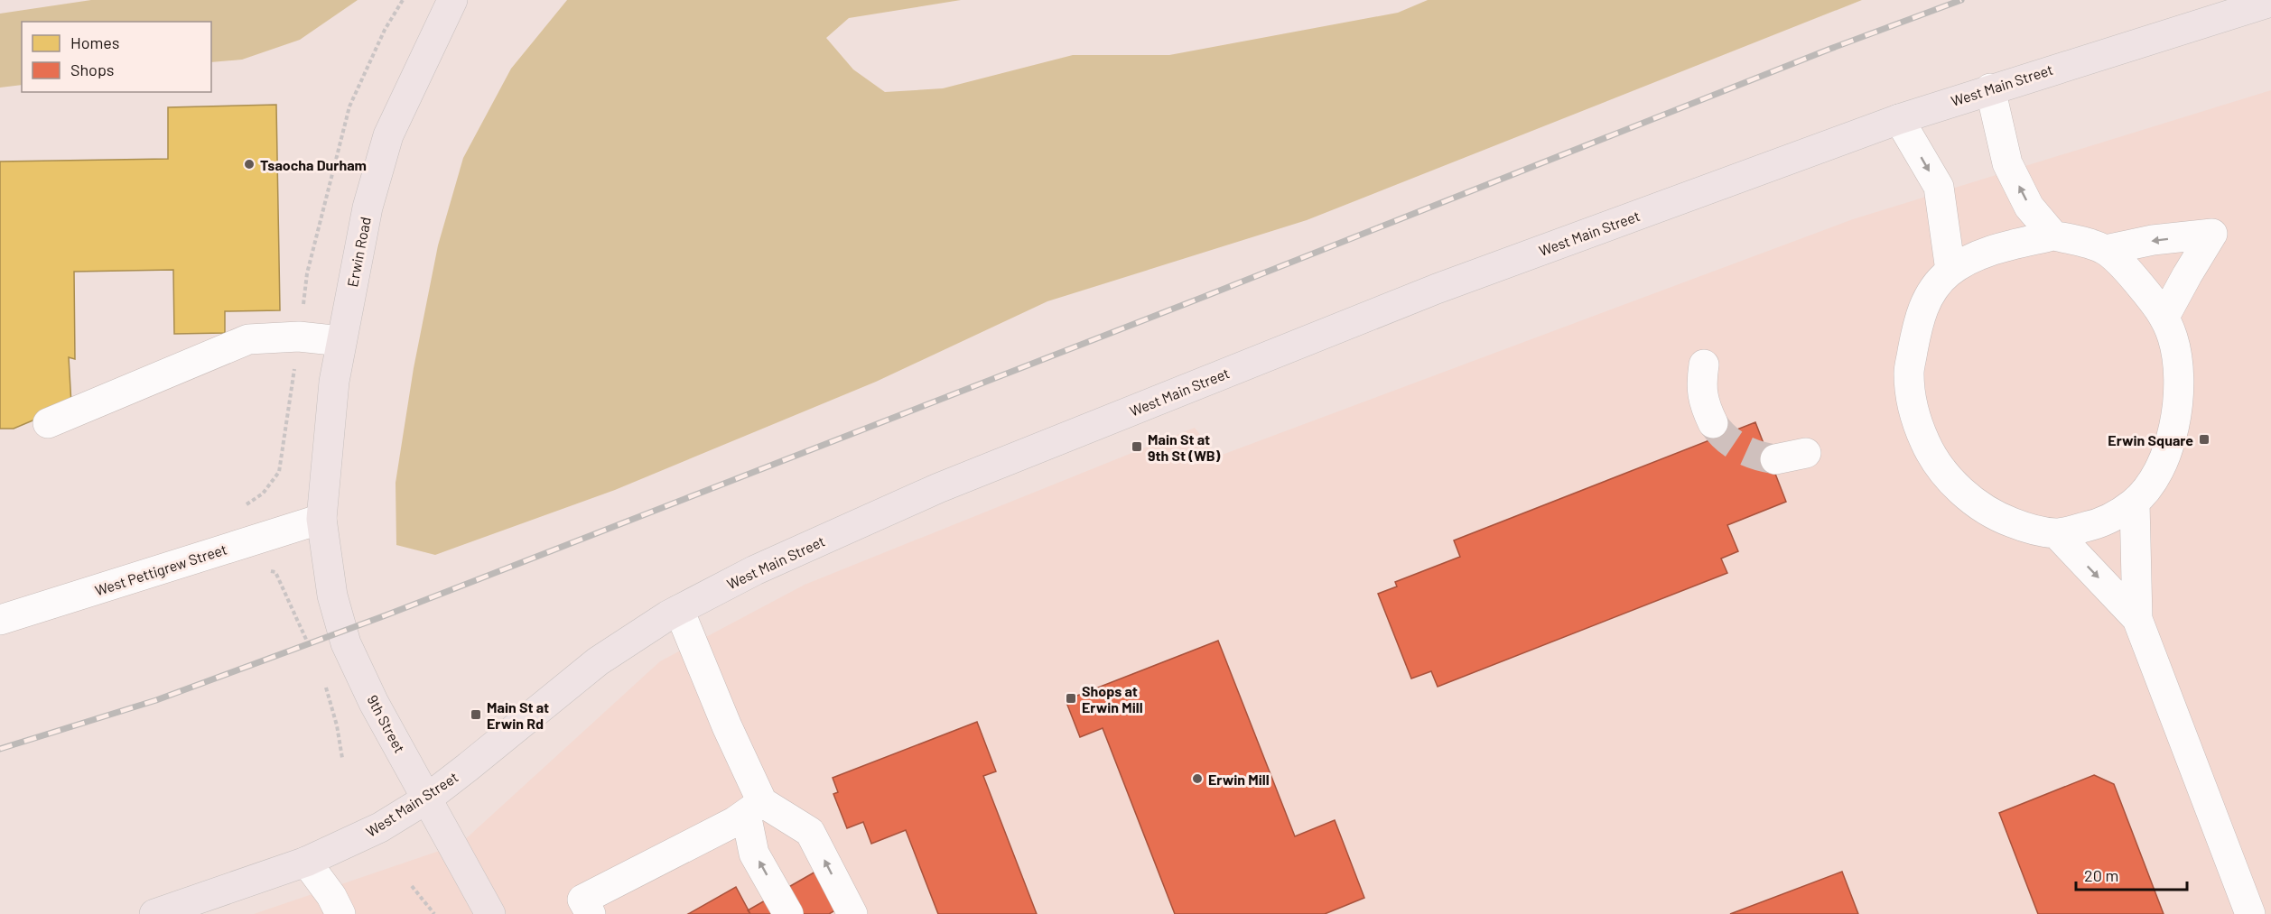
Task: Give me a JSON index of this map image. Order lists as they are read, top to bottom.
{
  "streets": {
    "main road": ["West Main Street", "Erwin Road", "9th Street"],
    "street": ["West Pettigrew Street"]
  },
  "crossings": [
    ["West Main Street", "9th Street"],
    ["Erwin Road", "West Pettigrew Street"],
    ["Erwin Road", "9th Street"],
    ["West Pettigrew Street", "9th Street"]
  ],
  "places": {
    "other": ["Tsaocha Durham", "Erwin Mill"],
    "transit": [
      "Erwin Square",
      "Main St at 9th St (WB)",
      "Shops at Erwin Mill",
      "Main St at Erwin Rd"
    ]
  },
  "legend": ["Homes", "Shops"],
  "scale_bar": "20 m"
}
